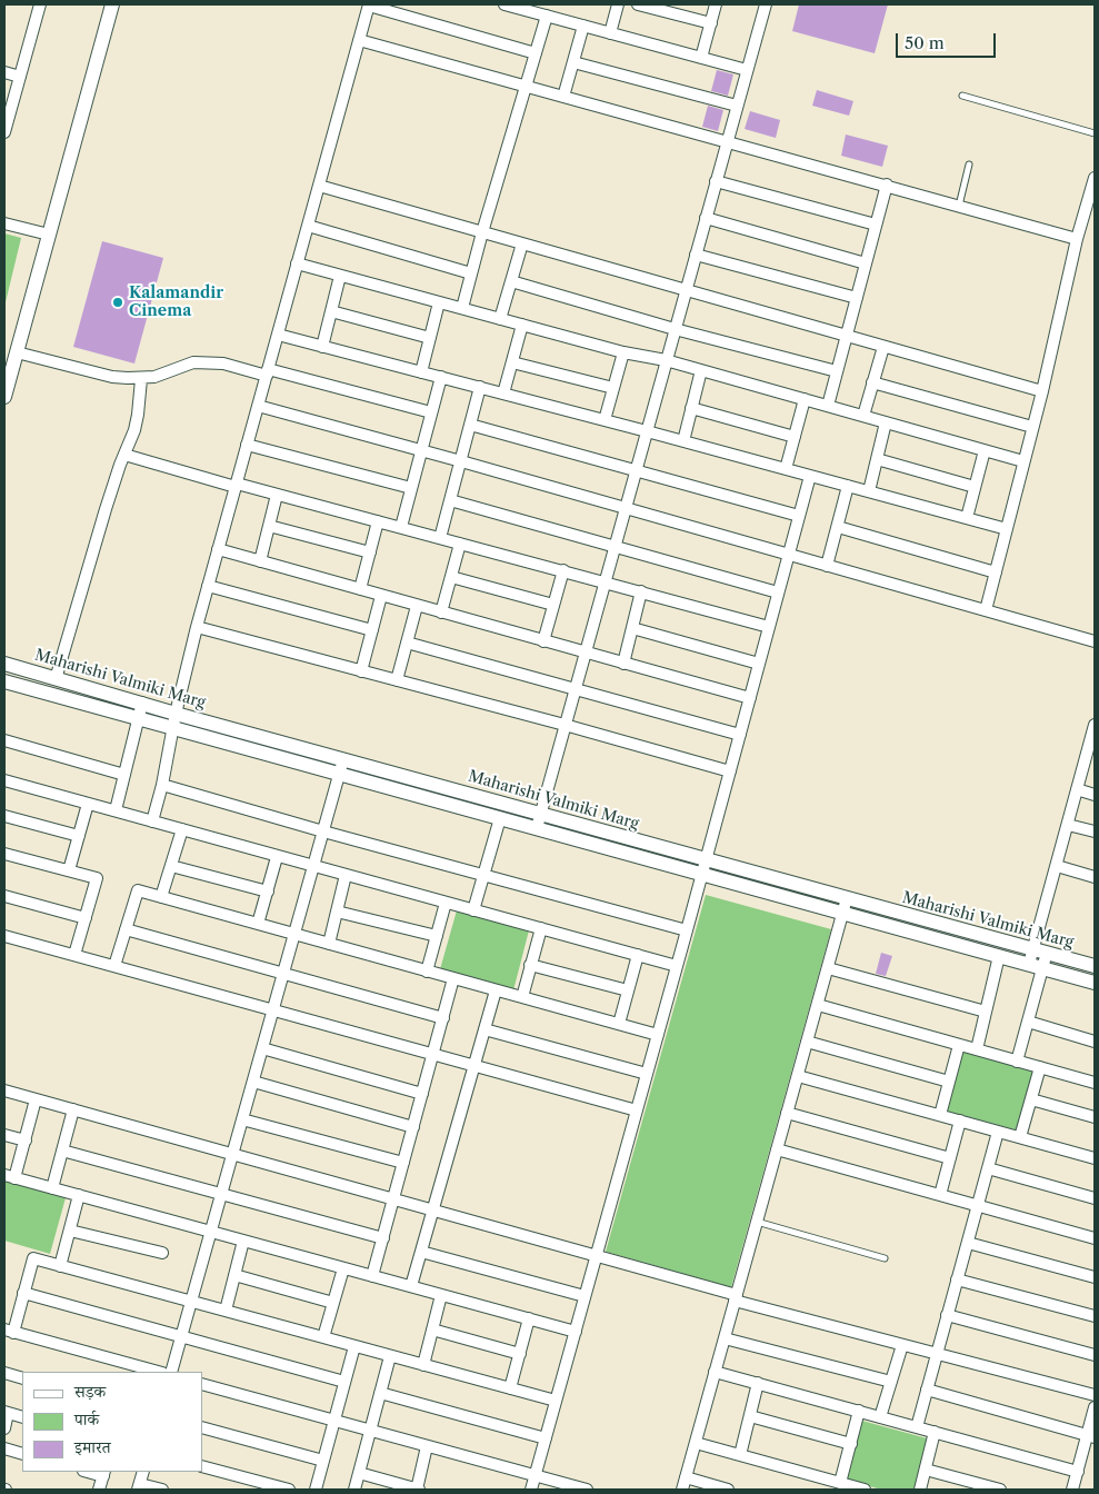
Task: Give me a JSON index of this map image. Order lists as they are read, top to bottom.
{
  "streets": {
    "street": ["Maharishi Valmiki Marg"]
  },
  "places": ["Kalamandir Cinema"],
  "legend": ["सड़क", "पार्क", "इमारत"],
  "scale_bar": "50 m"
}
